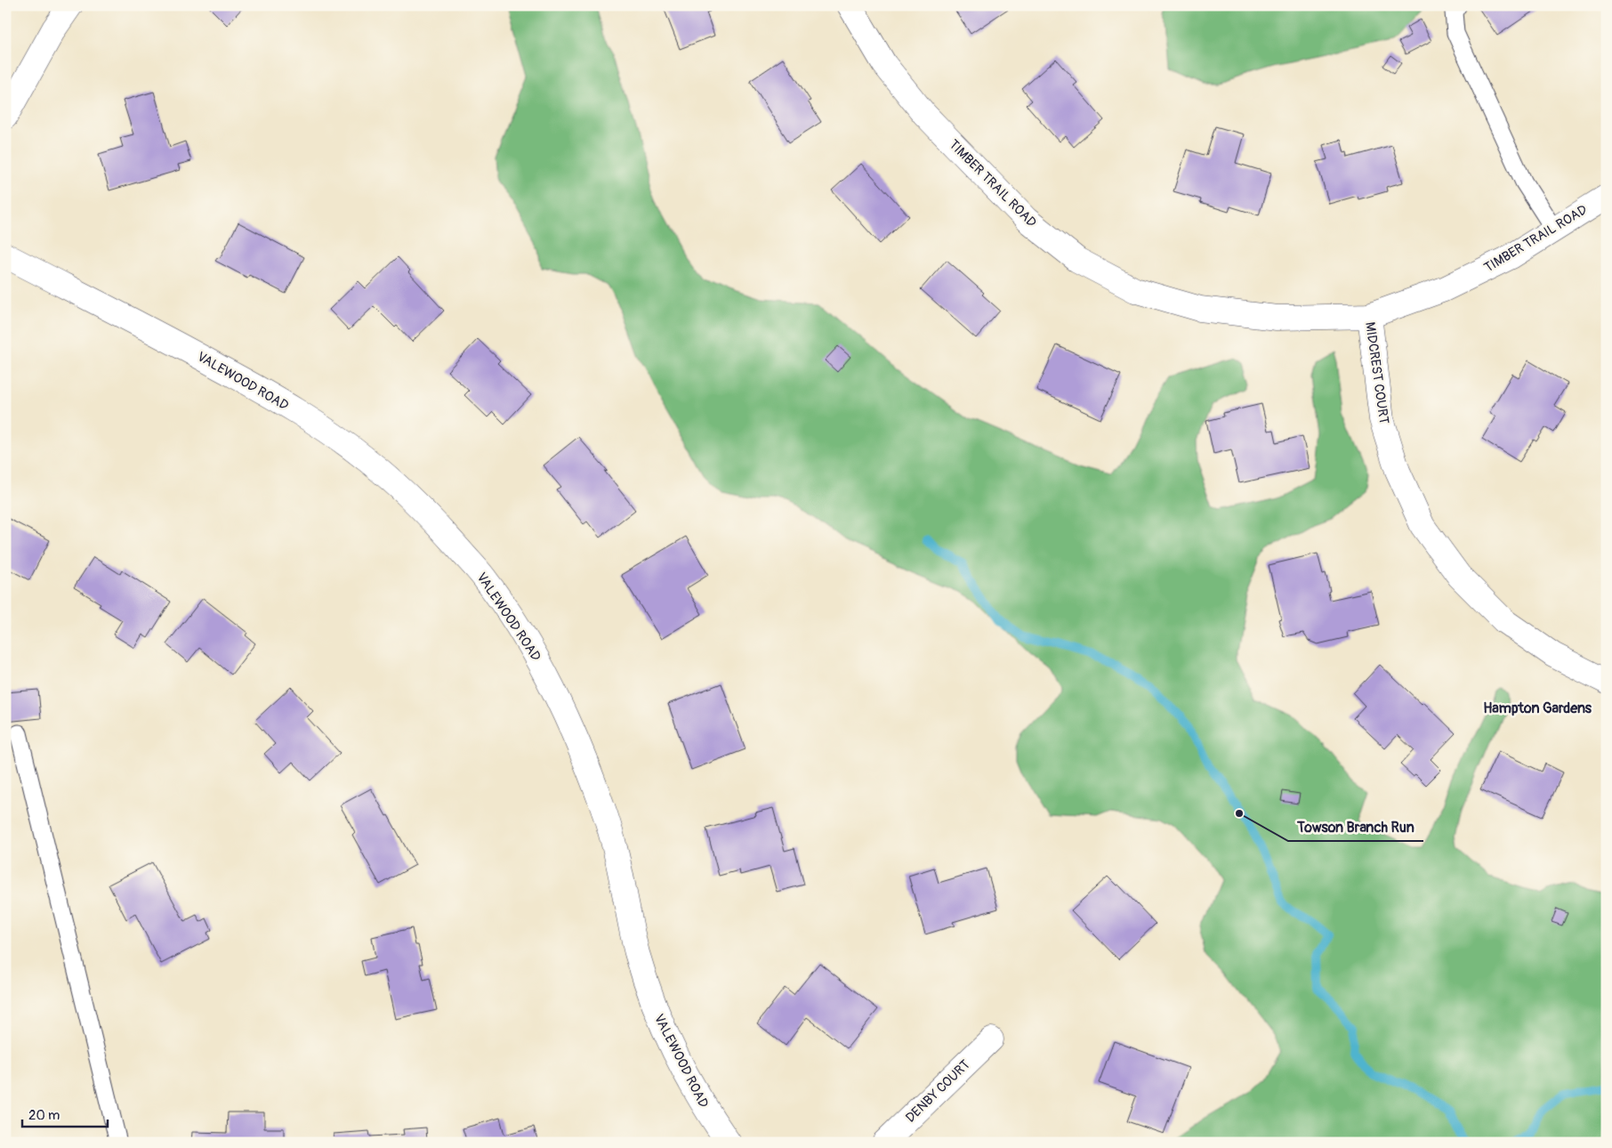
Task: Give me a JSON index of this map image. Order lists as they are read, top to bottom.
{
  "streets": {
    "street": [
      "TIMBER TRAIL ROAD",
      "MIDCREST COURT",
      "VALEWOOD ROAD",
      "DENBY COURT"
    ]
  },
  "crossings": [
    ["TIMBER TRAIL ROAD", "MIDCREST COURT"]
  ],
  "districts": ["Hampton Gardens"],
  "places": ["Towson Branch Run"],
  "scale_bar": "20 m"
}
